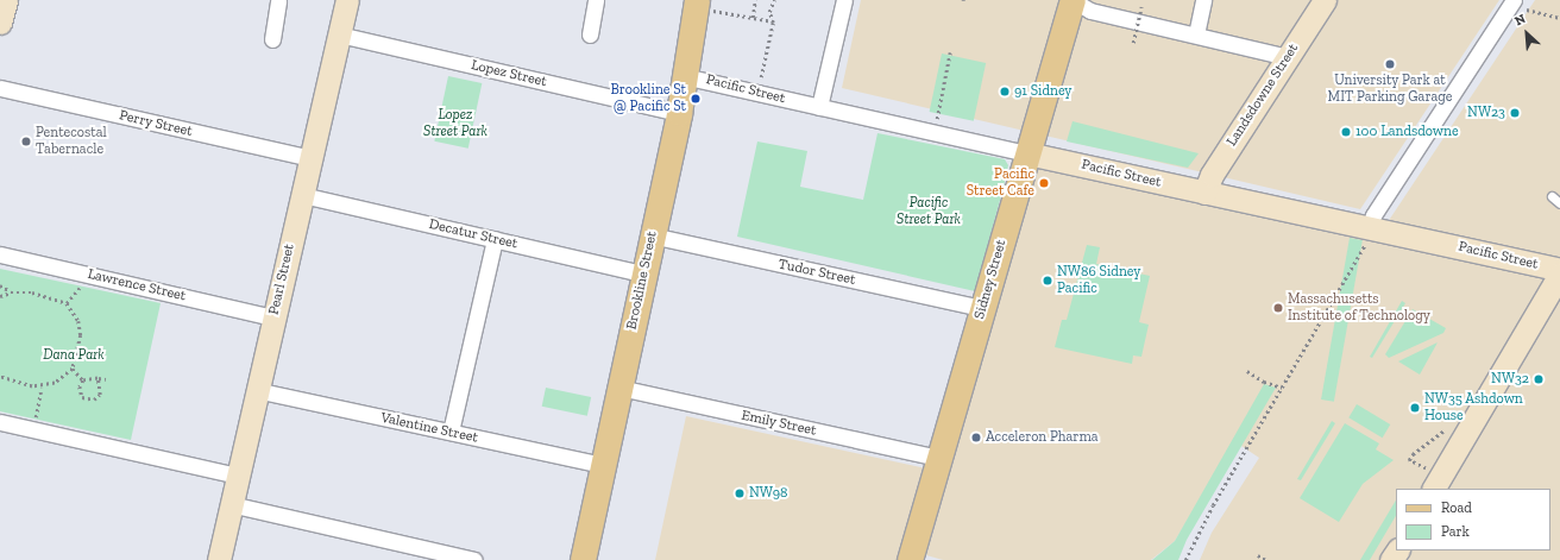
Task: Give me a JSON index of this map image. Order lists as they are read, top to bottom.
{
  "streets": {
    "main road": ["Sidney Street", "Brookline Street"],
    "street": [
      "Lopez Street",
      "Pacific Street",
      "Landsdowne Street",
      "Perry Street",
      "Decatur Street",
      "Tudor Street",
      "Pearl Street",
      "Lawrence Street",
      "Emily Street",
      "Valentine Street"
    ]
  },
  "crossings": [
    ["Lopez Street", "Pearl Street"],
    ["Lopez Street", "Brookline Street"],
    ["Pacific Street", "Landsdowne Street"],
    ["Pacific Street", "Sidney Street"],
    ["Pacific Street", "Brookline Street"],
    ["Perry Street", "Pearl Street"],
    ["Decatur Street", "Pearl Street"],
    ["Decatur Street", "Brookline Street"],
    ["Tudor Street", "Sidney Street"],
    ["Tudor Street", "Brookline Street"],
    ["Pearl Street", "Lawrence Street"],
    ["Pearl Street", "Valentine Street"],
    ["Sidney Street", "Emily Street"],
    ["Brookline Street", "Emily Street"],
    ["Brookline Street", "Valentine Street"]
  ],
  "parks": ["Lopez Street Park", "Pacific Street Park", "Dana Park"],
  "places": [
    "University Park at MIT Parking Garage",
    "91 Sidney",
    "Brookline St @ Pacific St",
    "NW23",
    "100 Landsdowne",
    "Pentecostal Tabernacle",
    "Pacific Street Cafe",
    "NW86 Sidney Pacific",
    "Massachusetts Institute of Technology",
    "NW32",
    "NW35 Ashdown House",
    "Acceleron Pharma",
    "NW98"
  ],
  "legend": ["Road", "Park"],
  "north": "top left"
}
